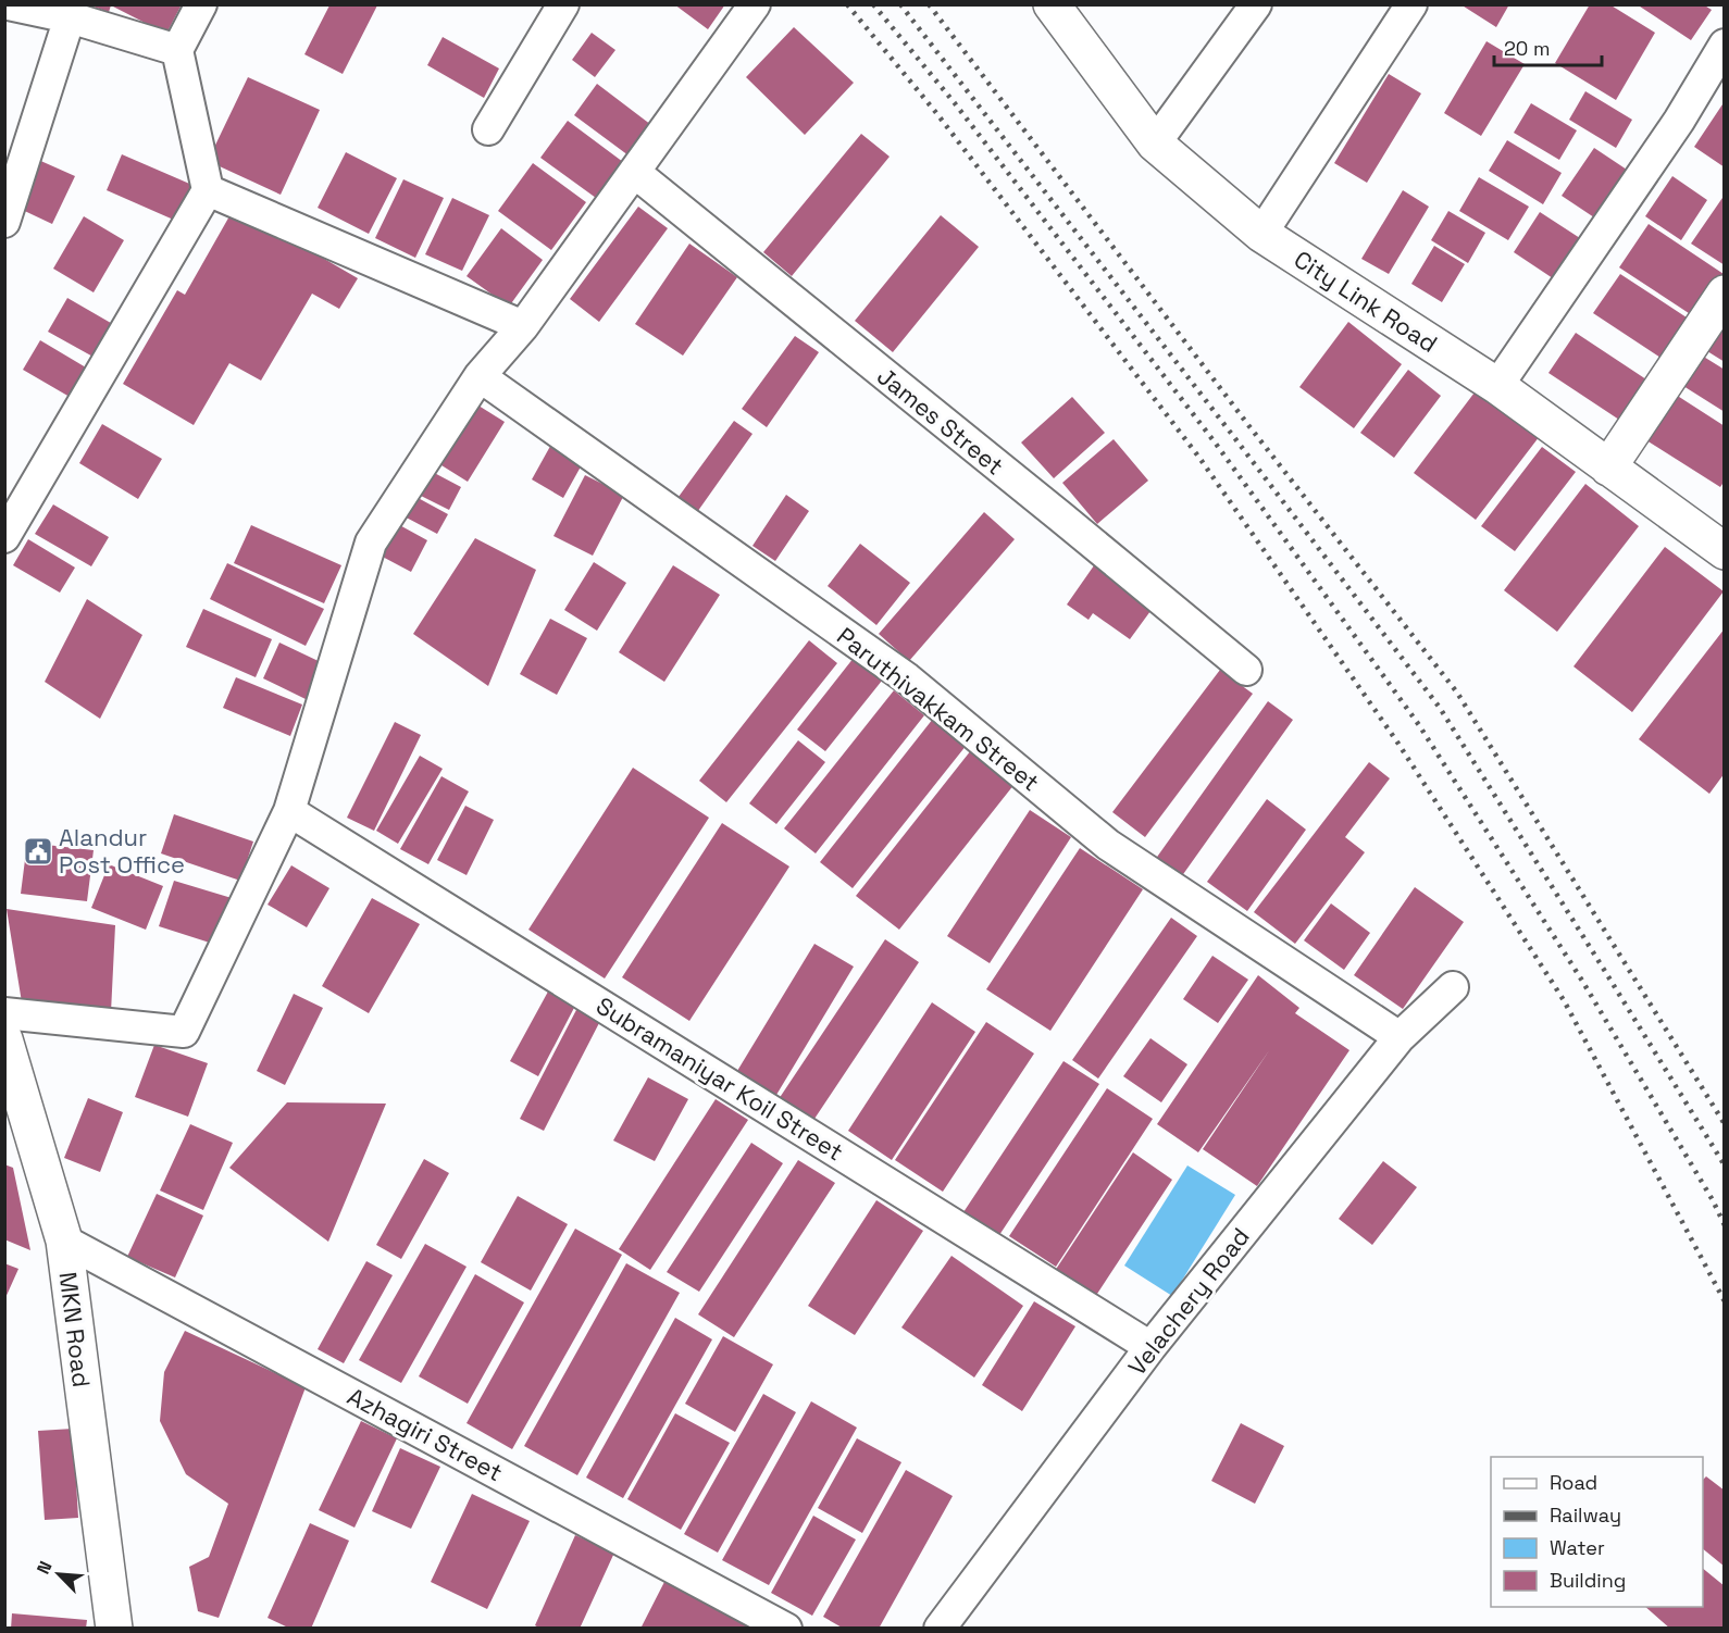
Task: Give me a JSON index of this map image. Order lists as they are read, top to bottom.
{
  "streets": {
    "street": [
      "City Link Road",
      "James Street",
      "Paruthivakkam Street",
      "Subramaniyar Koil Street",
      "Velachery Road",
      "MKN Road",
      "Azhagiri Street"
    ]
  },
  "crossings": [
    ["Paruthivakkam Street", "Velachery Road"],
    ["Subramaniyar Koil Street", "Velachery Road"],
    ["MKN Road", "Azhagiri Street"]
  ],
  "places": {
    "public building": ["Alandur Post Office"]
  },
  "legend": [
    "Road",
    "Railway",
    "Water",
    "Building"
  ],
  "scale_bar": "20 m",
  "north": "top left"
}
